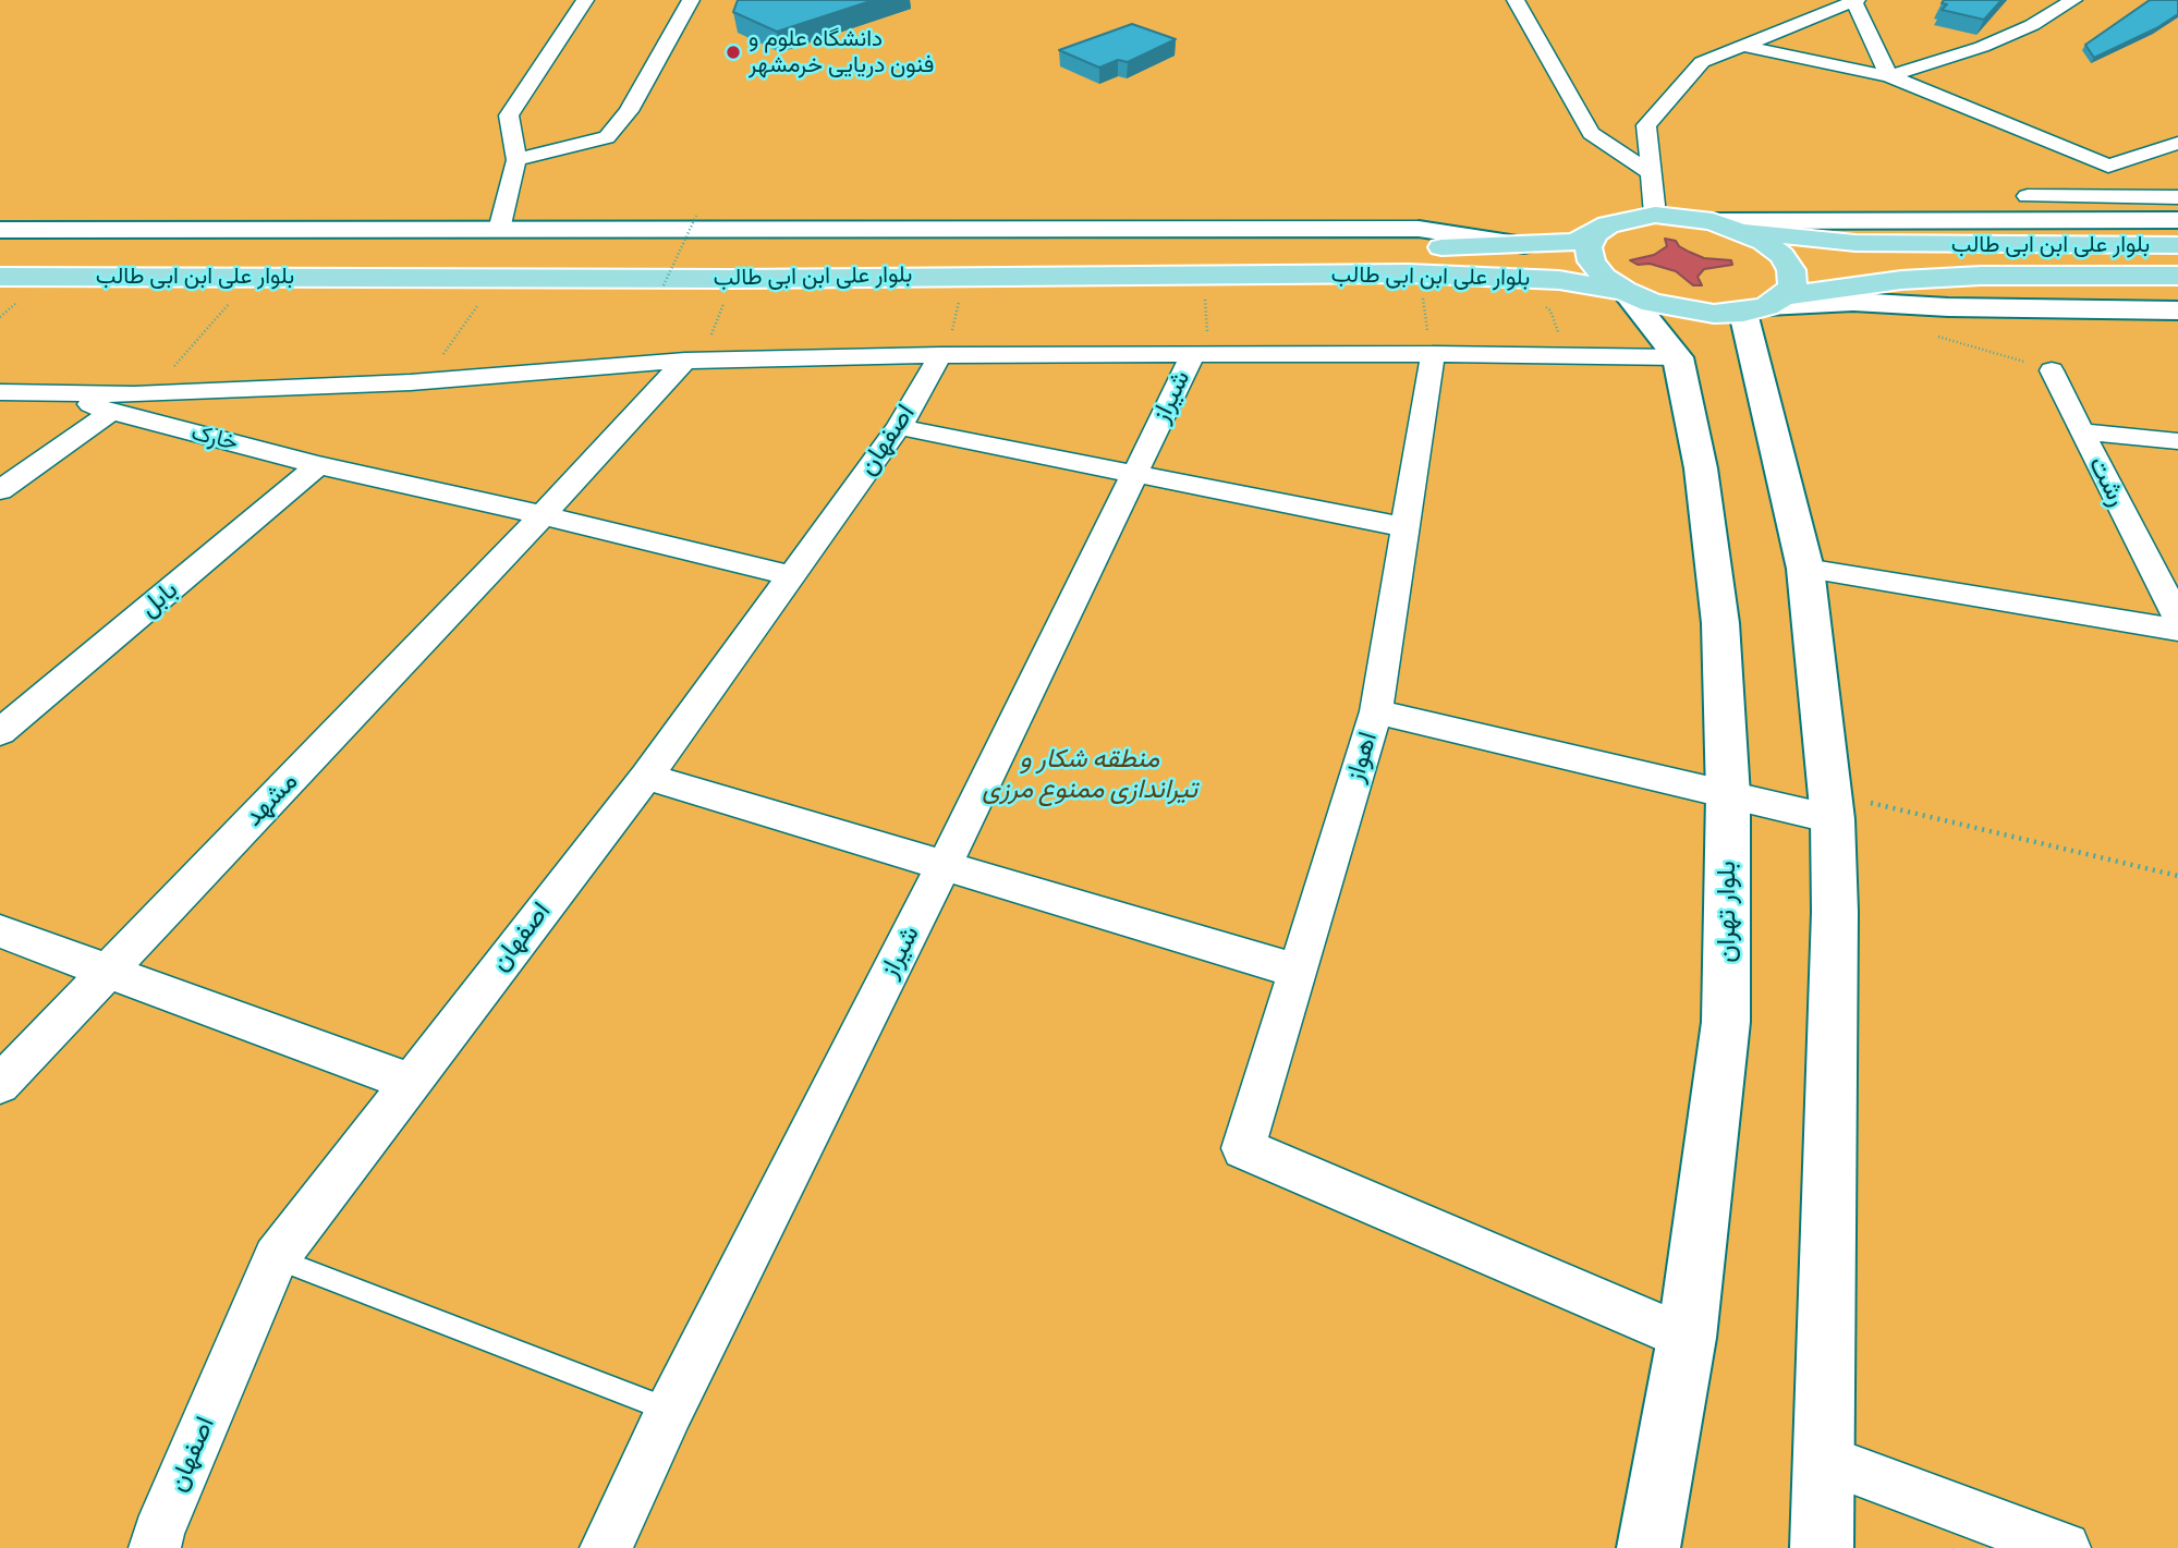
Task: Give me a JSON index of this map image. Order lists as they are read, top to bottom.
{
  "streets": {
    "main road": ["بلوار علی ابن ابی طالب"],
    "street": [
      "شیراز",
      "خارک",
      "اصفهان",
      "رشت",
      "بابل",
      "اهواز",
      "مشهد",
      "بلوار تهران"
    ]
  },
  "crossings": [
    ["بلوار علی ابن ابی طالب", "بلوار تهران"],
    ["خارک", "بابل"],
    ["خارک", "مشهد"],
    ["اهواز", "بلوار تهران"]
  ],
  "parks": ["منطقه شکار و تیراندازی ممنوع مرزی"],
  "places": ["دانشگاه علوم و فنون دریایی خرمشهر"]
}
